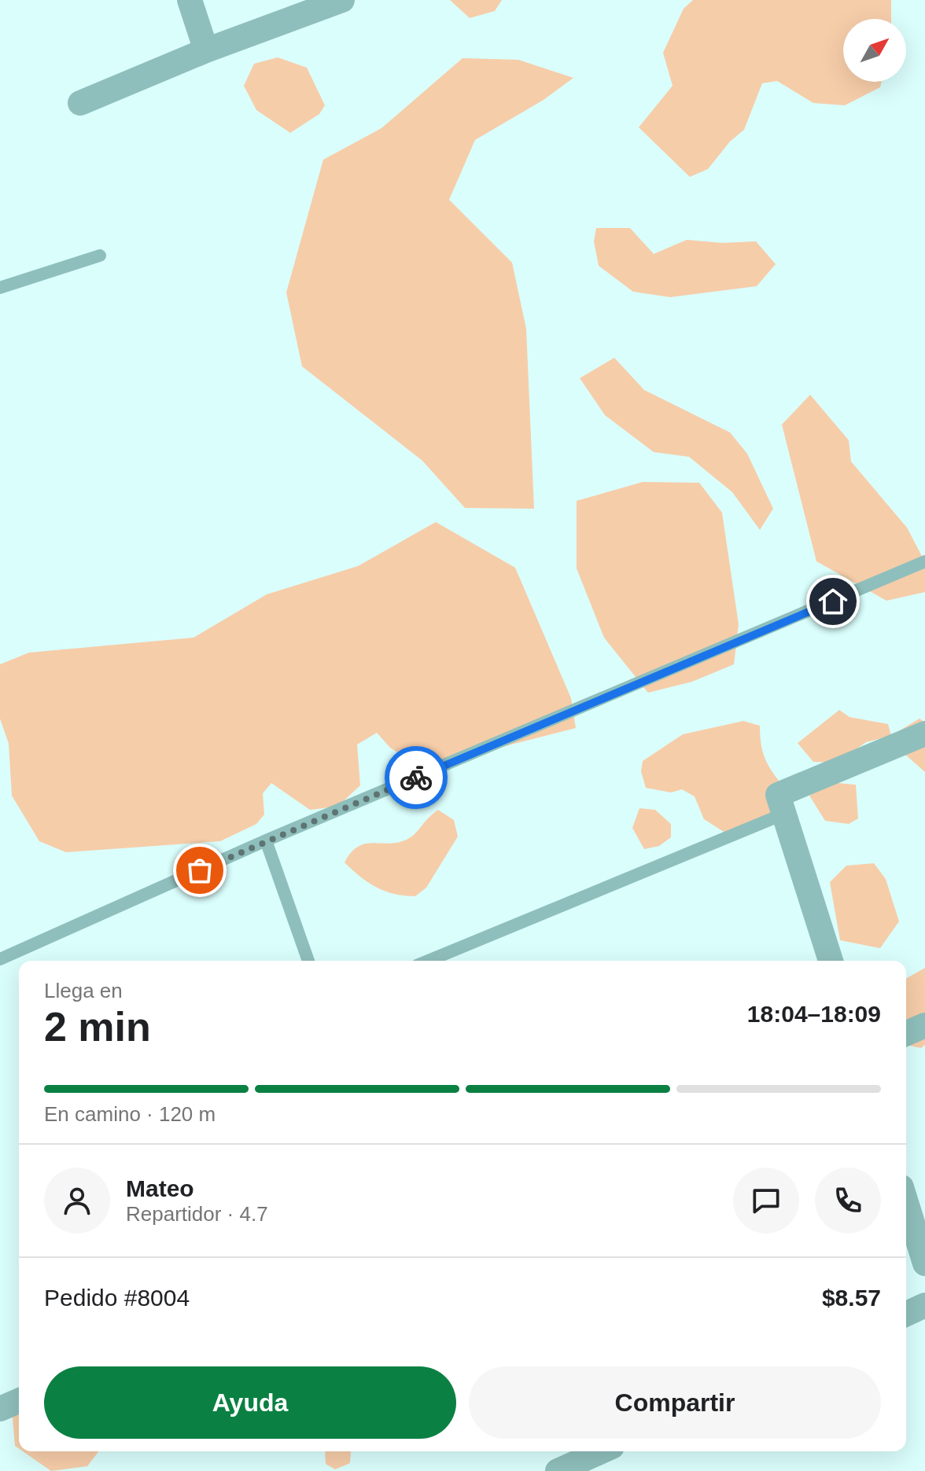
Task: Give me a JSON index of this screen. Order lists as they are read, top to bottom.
{
  "north": "top right",
  "page": {
    "heading": ["2 min", "Llega en", "18:04–18:09"],
    "panel": [
      "Mateo",
      "Repartidor · 4.7",
      "Pedido #8004",
      "$8.57"
    ],
    "bar": "En camino · 120 m",
    "buttons": ["Ayuda", "Compartir"]
  }
}
